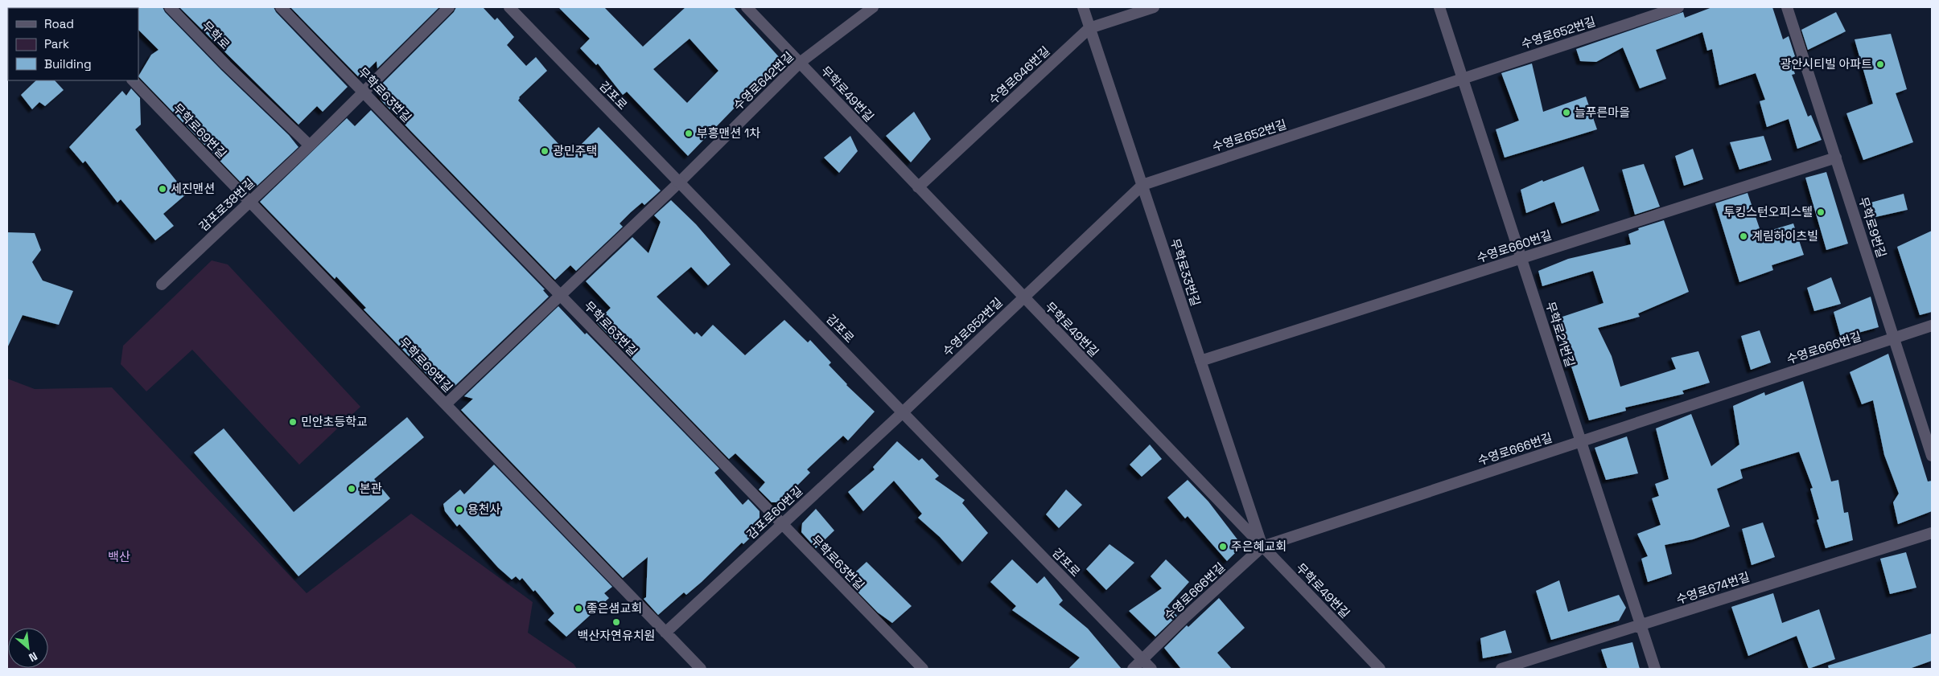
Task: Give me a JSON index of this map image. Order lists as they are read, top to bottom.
{
  "streets": {
    "street": [
      "수영로652번길",
      "무학로",
      "수영로646번길",
      "수영로642번길",
      "무학로49번길",
      "무학로63번길",
      "감포로",
      "무학로69번길",
      "감포로38번길",
      "무학로9번길",
      "수영로660번길",
      "무학로33번길",
      "무학로21번길",
      "수영로666번길",
      "감포로60번길",
      "수영로674번길"
    ]
  },
  "crossings": [
    ["수영로652번길", "무학로49번길"],
    ["수영로652번길", "감포로"],
    ["수영로652번길", "무학로33번길"],
    ["수영로652번길", "무학로21번길"],
    ["수영로652번길", "감포로60번길"],
    ["무학로", "감포로38번길"],
    ["수영로646번길", "무학로49번길"],
    ["수영로646번길", "무학로33번길"],
    ["수영로642번길", "무학로49번길"],
    ["수영로642번길", "무학로63번길"],
    ["수영로642번길", "감포로"],
    ["수영로642번길", "무학로69번길"],
    ["무학로49번길", "무학로33번길"],
    ["무학로49번길", "수영로666번길"],
    ["무학로63번길", "감포로38번길"],
    ["무학로63번길", "감포로60번길"],
    ["감포로", "수영로666번길"],
    ["감포로", "감포로60번길"],
    ["무학로69번길", "감포로38번길"],
    ["무학로69번길", "감포로60번길"],
    ["무학로9번길", "수영로660번길"],
    ["무학로9번길", "수영로666번길"],
    ["수영로660번길", "무학로33번길"],
    ["수영로660번길", "무학로21번길"],
    ["무학로33번길", "수영로666번길"],
    ["무학로21번길", "수영로666번길"],
    ["무학로21번길", "수영로674번길"]
  ],
  "parks": ["백산"],
  "places": [
    "광안시티빌 아파트",
    "늘푸른마을",
    "부흥맨션 1차",
    "광민주택",
    "세진맨션",
    "투킹스턴오피스텔",
    "계림하이츠빌",
    "민안초등학교",
    "본관",
    "용천사",
    "주은혜교회",
    "좋은샘교회",
    "백산자연유치원"
  ],
  "legend": ["Road", "Park", "Building"],
  "north": "bottom right"
}
